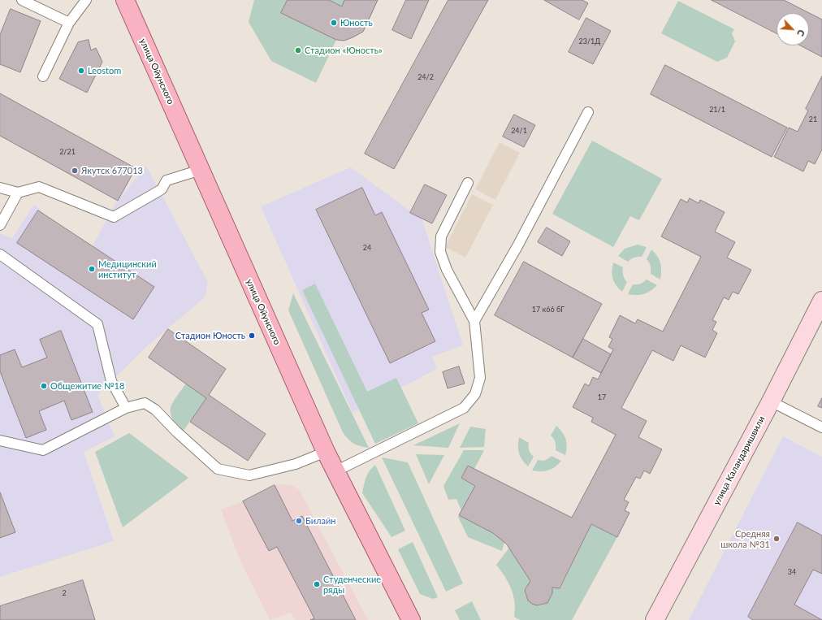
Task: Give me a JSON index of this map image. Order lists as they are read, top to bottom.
{
  "streets": {
    "main road": ["улица Ойунского"],
    "street": ["улица Каландаришвили"]
  },
  "places": [
    "Юность",
    "Стадион «Юность»",
    "Leostom",
    "Якутск 677013",
    "Медицинский институт",
    "Стадион Юность",
    "Общежитие №18",
    "Билайн",
    "Средняя школа №31",
    "Студенческие ряды"
  ],
  "house_numbers": [
    "23/1Д",
    "24/2",
    "21/1",
    "21",
    "24/1",
    "2/21",
    "24",
    "17 к66 бГ",
    "17",
    "34",
    "2"
  ],
  "north": "bottom right"
}
